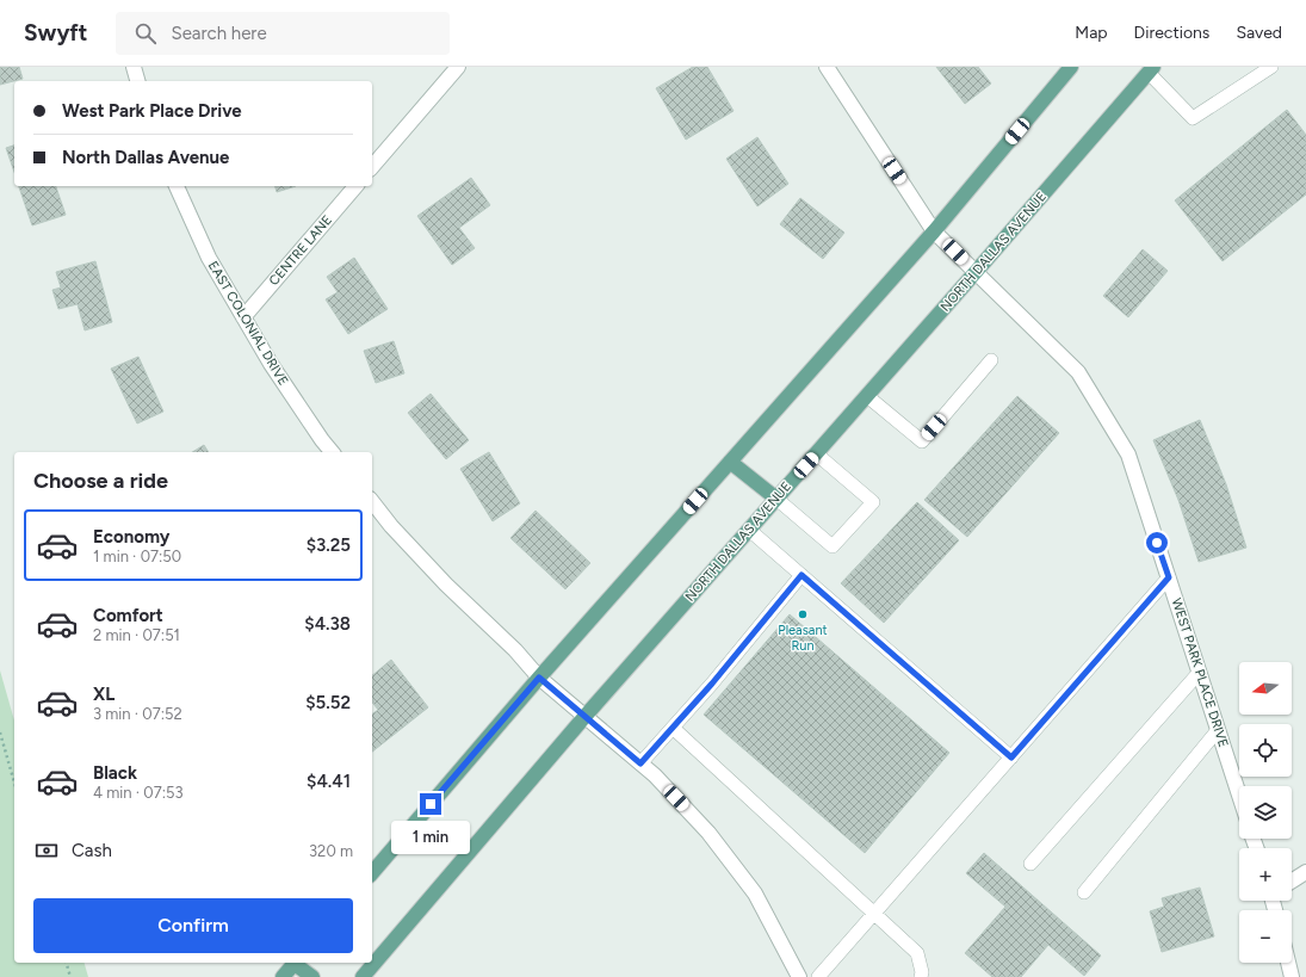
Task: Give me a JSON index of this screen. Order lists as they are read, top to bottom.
{
  "streets": {
    "main road": ["NORTH DALLAS AVENUE"],
    "street": ["CENTRE LANE", "EAST COLONIAL DRIVE", "WEST PARK PLACE DRIVE"]
  },
  "crossings": [
    ["CENTRE LANE", "EAST COLONIAL DRIVE"],
    ["NORTH DALLAS AVENUE", "WEST PARK PLACE DRIVE"]
  ],
  "places": ["Pleasant Run"],
  "north": "left",
  "page": {
    "header": "Swyft",
    "search": "Search here",
    "nav": ["Map", "Directions", "Saved"],
    "banner": ["West Park Place Drive", "North Dallas Avenue"],
    "heading": "Choose a ride",
    "list": [
      {
        "name": "Economy",
        "note": "1 min · 07:50",
        "value": "$3.25"
      },
      {
        "name": "Comfort",
        "note": "2 min · 07:51",
        "value": "$4.38"
      },
      {
        "name": "XL",
        "note": "3 min · 07:52",
        "value": "$5.52"
      },
      {
        "name": "Black",
        "note": "4 min · 07:53",
        "value": "$4.41"
      }
    ],
    "map_buttons": ["+", "−"],
    "bubble": "1 min",
    "pay": ["Cash", "320 m"],
    "buttons": "Confirm"
  }
}
